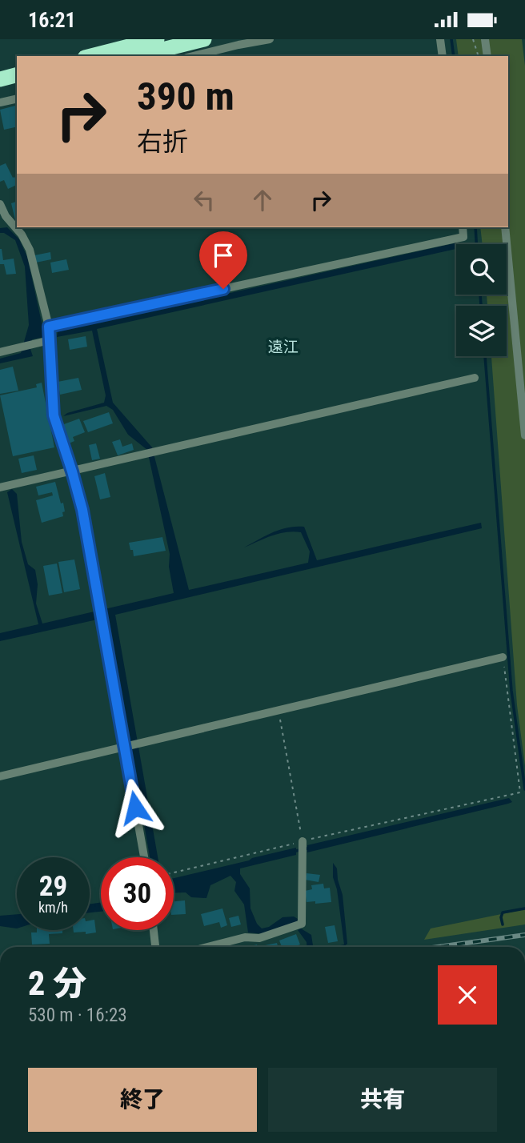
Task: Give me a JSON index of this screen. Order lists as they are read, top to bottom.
{
  "districts": ["遠江"],
  "page": {
    "status": "16:21",
    "turn": ["390 m", "右折"],
    "speed": "29 km/h",
    "limit": "30",
    "heading": ["2 分", "530 m · 16:23"],
    "buttons": ["終了", "共有"]
  }
}
